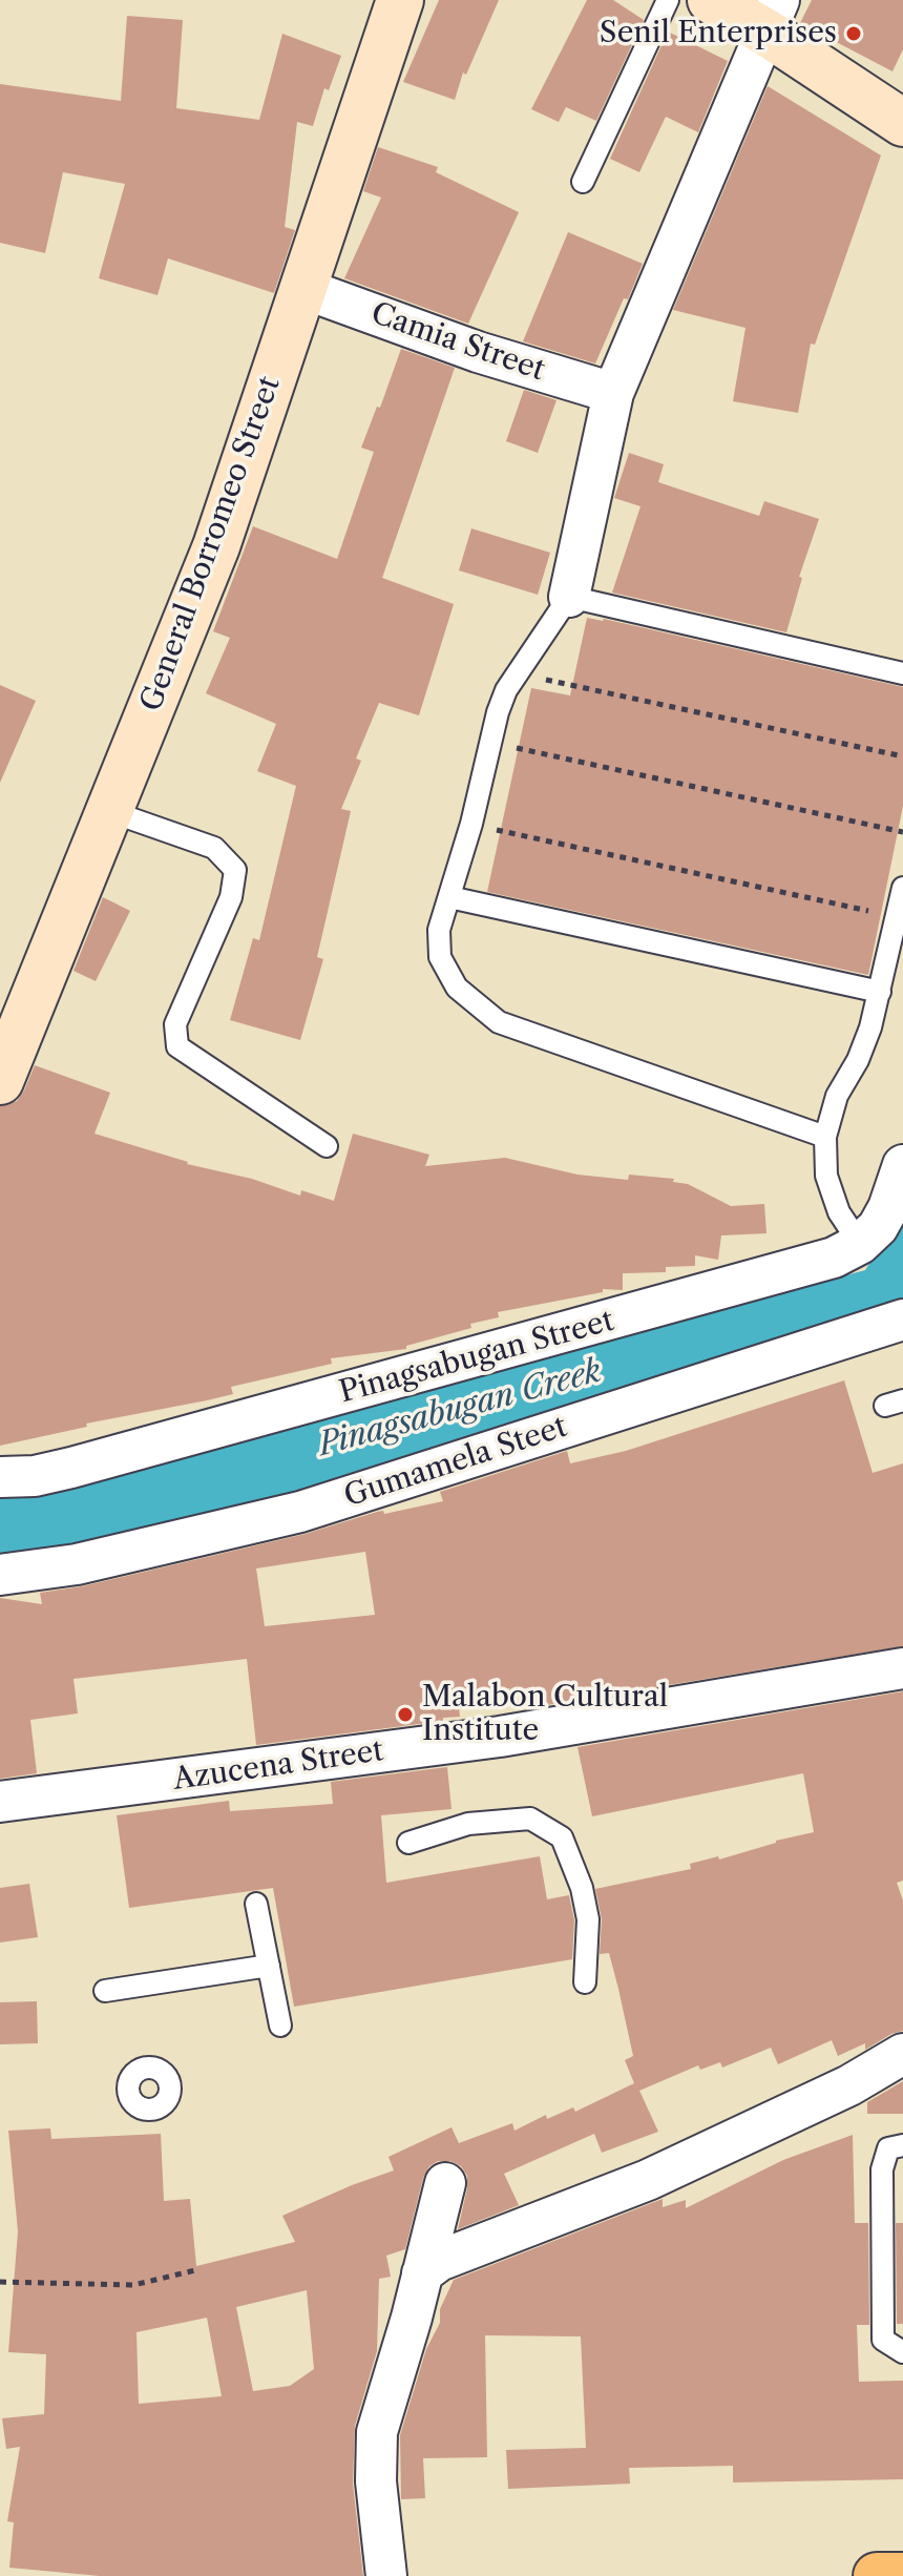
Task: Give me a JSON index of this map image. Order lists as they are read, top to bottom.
{
  "streets": {
    "street": [
      "Camia Street",
      "General Borromeo Street",
      "Pinagsabugan Street",
      "Gumamela Steet",
      "Azucena Street"
    ]
  },
  "crossings": [
    ["Camia Street", "General Borromeo Street"]
  ],
  "water": ["Pinagsabugan Creek"],
  "places": ["Senil Enterprises", "Malabon Cultural Institute"]
}
